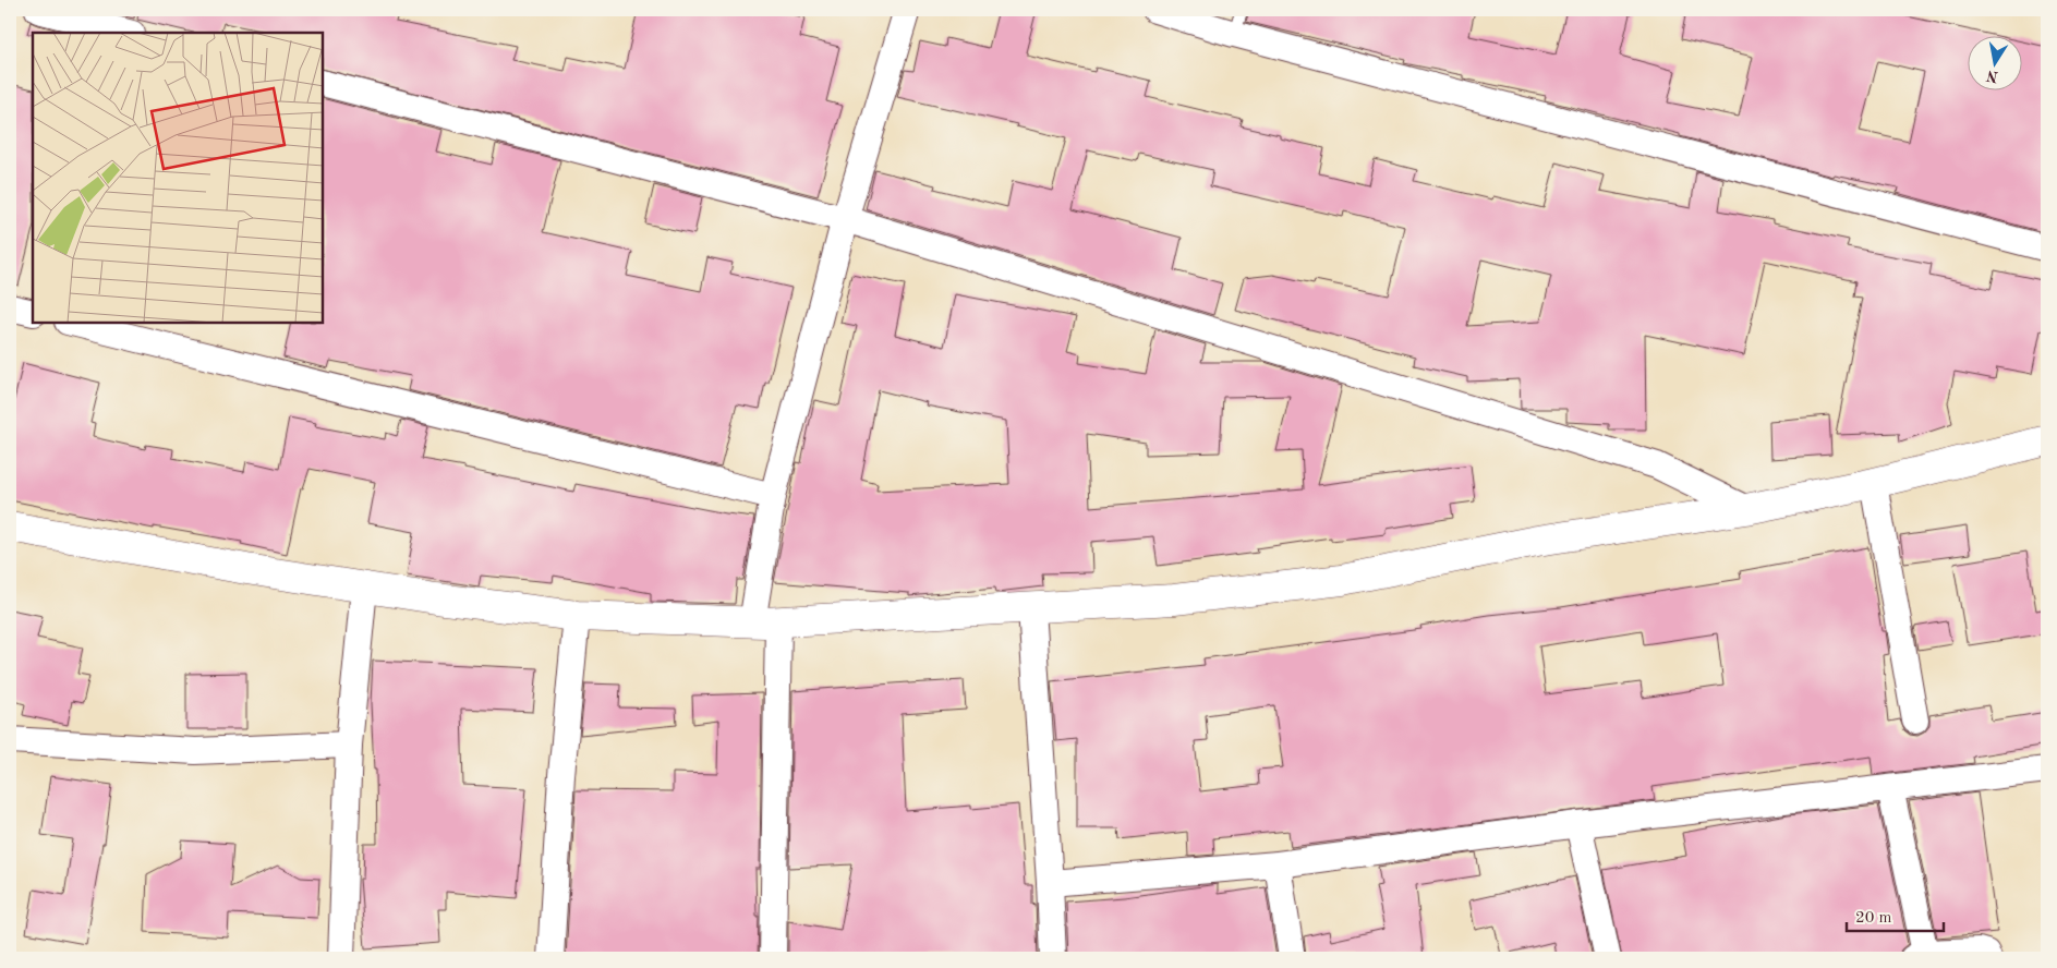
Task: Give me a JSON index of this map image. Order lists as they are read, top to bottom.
{
  "scale_bar": "20 m",
  "north": "bottom"
}
